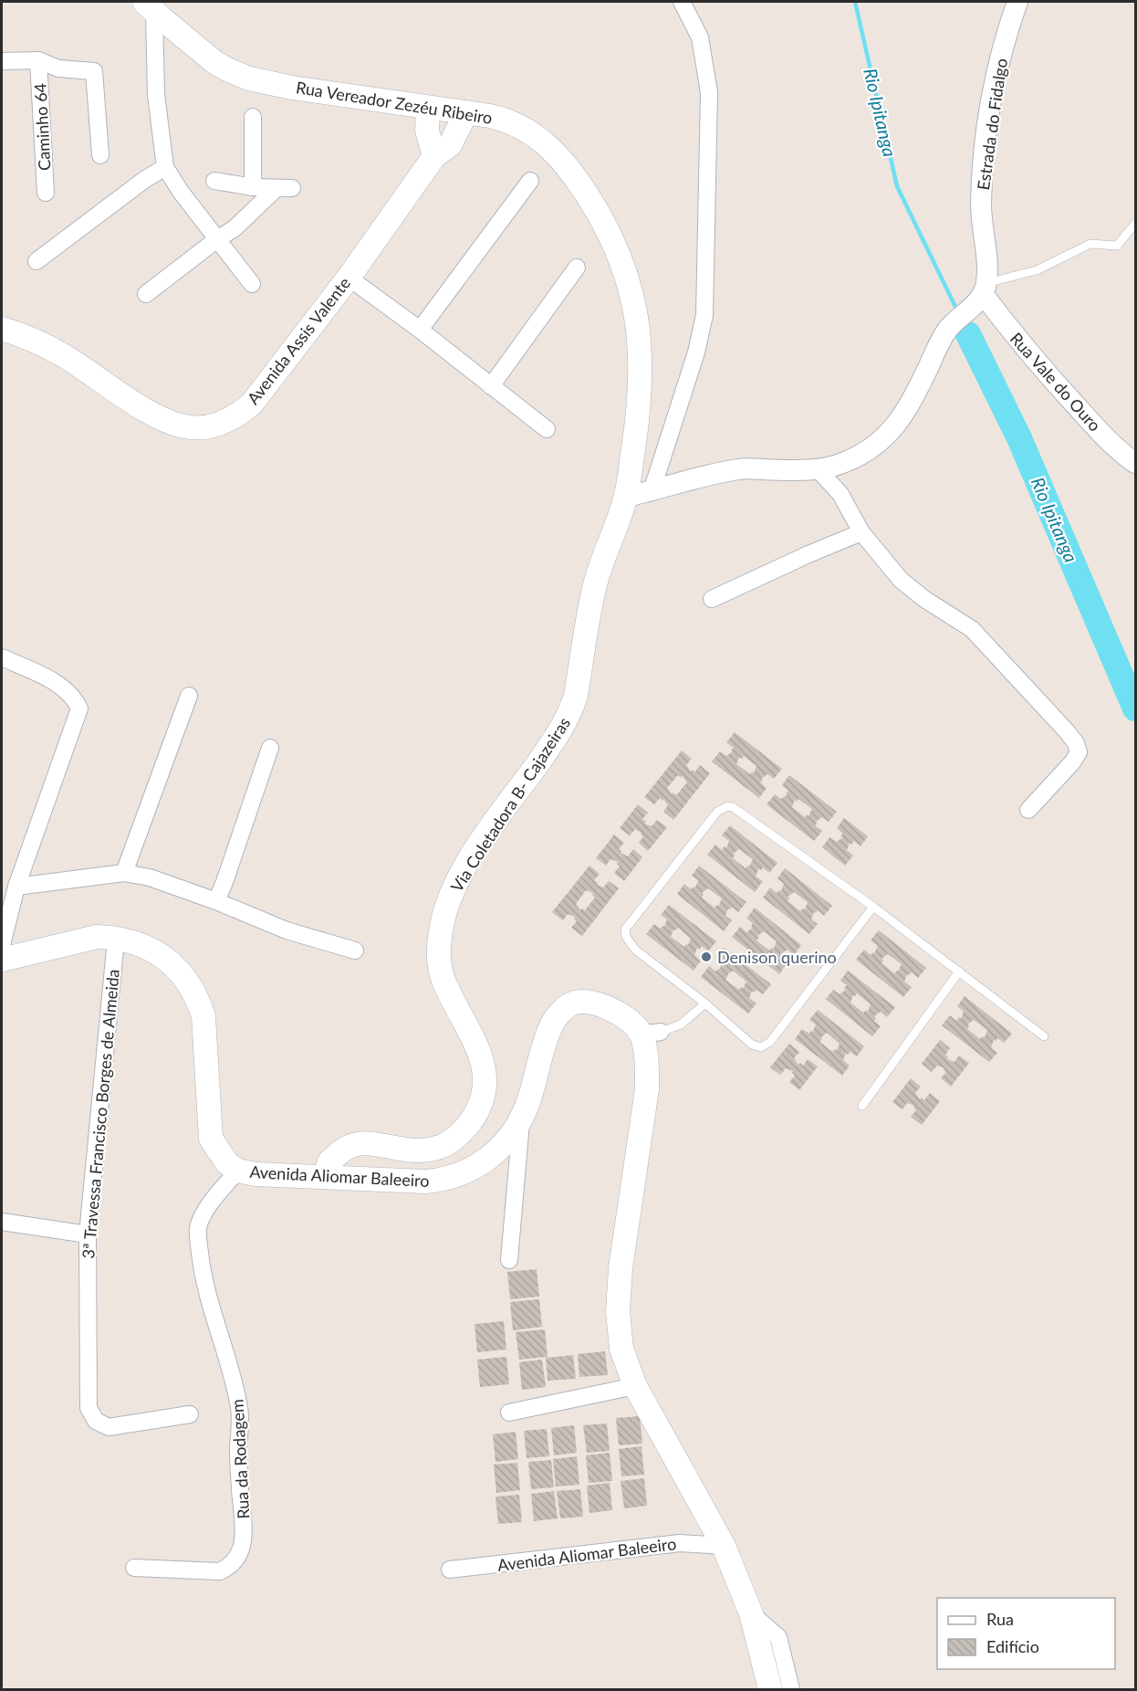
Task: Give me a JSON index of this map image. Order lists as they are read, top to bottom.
{
  "streets": {
    "main road": [
      "Rua Vereador Zezéu Ribeiro",
      "Avenida Assis Valente",
      "Via Coletadora B- Cajazeiras",
      "Avenida Aliomar Baleeiro"
    ],
    "street": [
      "Estrada do Fidalgo",
      "Caminho 64",
      "Rua Vale do Ouro",
      "3ª Travessa Francisco Borges de Almeida",
      "Rua da Rodagem"
    ]
  },
  "crossings": [
    ["Rua Vereador Zezéu Ribeiro", "Avenida Assis Valente"],
    ["Rua Vereador Zezéu Ribeiro", "Via Coletadora B- Cajazeiras"],
    ["Estrada do Fidalgo", "Rua Vale do Ouro"],
    ["Via Coletadora B- Cajazeiras", "Avenida Aliomar Baleeiro"],
    ["3ª Travessa Francisco Borges de Almeida", "Avenida Aliomar Baleeiro"],
    ["Avenida Aliomar Baleeiro", "Rua da Rodagem"]
  ],
  "water": ["Rio Ipitanga"],
  "places": ["Denison querino"],
  "legend": ["Rua", "Edifício"]
}
